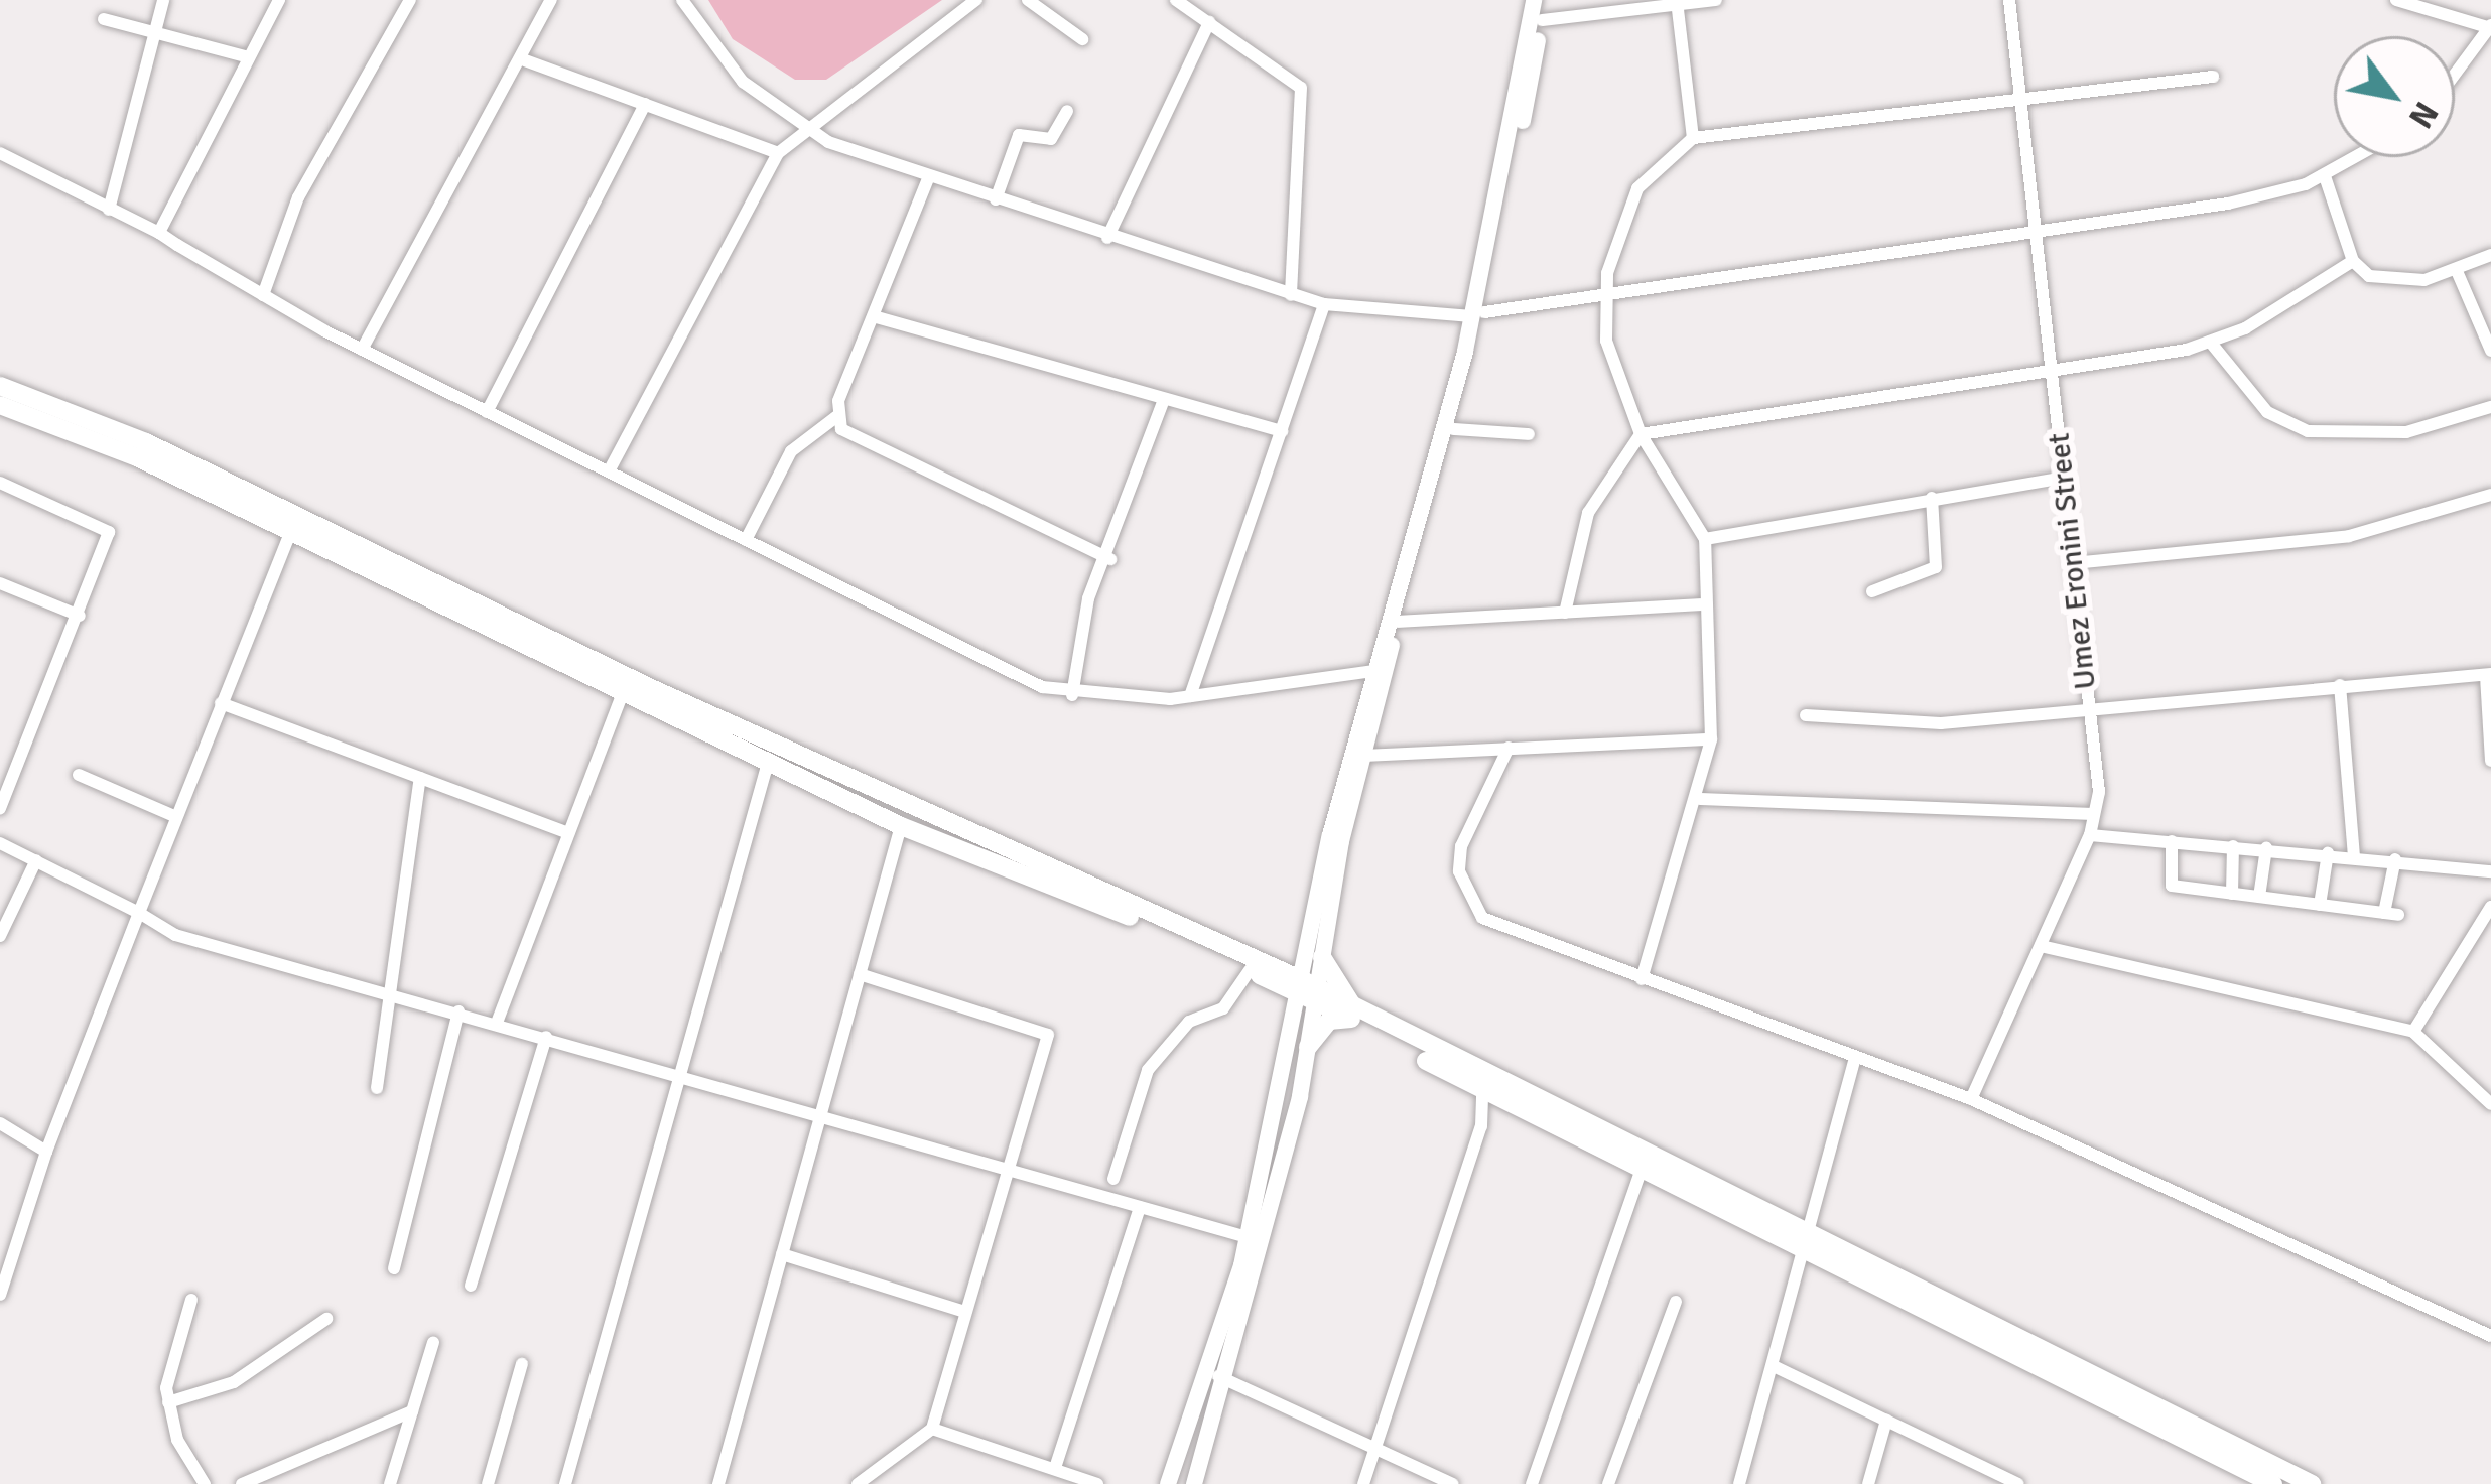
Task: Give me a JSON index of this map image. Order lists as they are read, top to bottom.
{
  "streets": {
    "street": ["Umez Eronini Street"]
  },
  "north": "bottom right"
}
